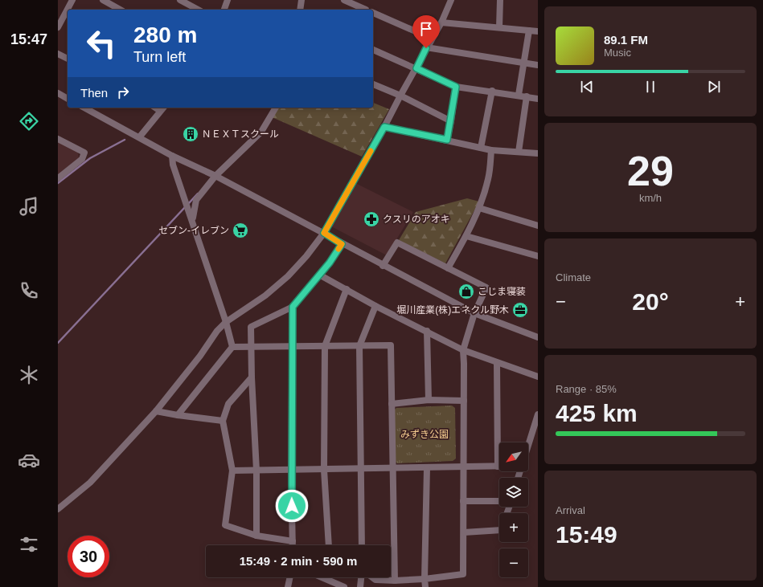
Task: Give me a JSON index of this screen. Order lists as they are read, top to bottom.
{
  "parks": ["みずき公園"],
  "places": {
    "building": ["ＮＥＸＴスクール"],
    "pharmacy": ["クスリのアオキ"],
    "supermarket": ["セブン-イレブン"],
    "shop": ["こじま寝装"],
    "office": ["堀川産業(株)エネクル野木"]
  },
  "north": "bottom left",
  "page": {
    "tabs": "15:47",
    "turn": ["280 m", "Turn left"],
    "song": ["89.1 FM", "Music"],
    "then": "Then",
    "tile": [
      ["29", "km/h"],
      "Climate",
      ["Range · 85%", "425 km"],
      ["Arrival", "15:49"]
    ],
    "heat": ["−", "20°", "+"],
    "map_buttons": ["+", "−"],
    "limit": "30",
    "trip": "15:49 · 2 min · 590 m"
  }
}
